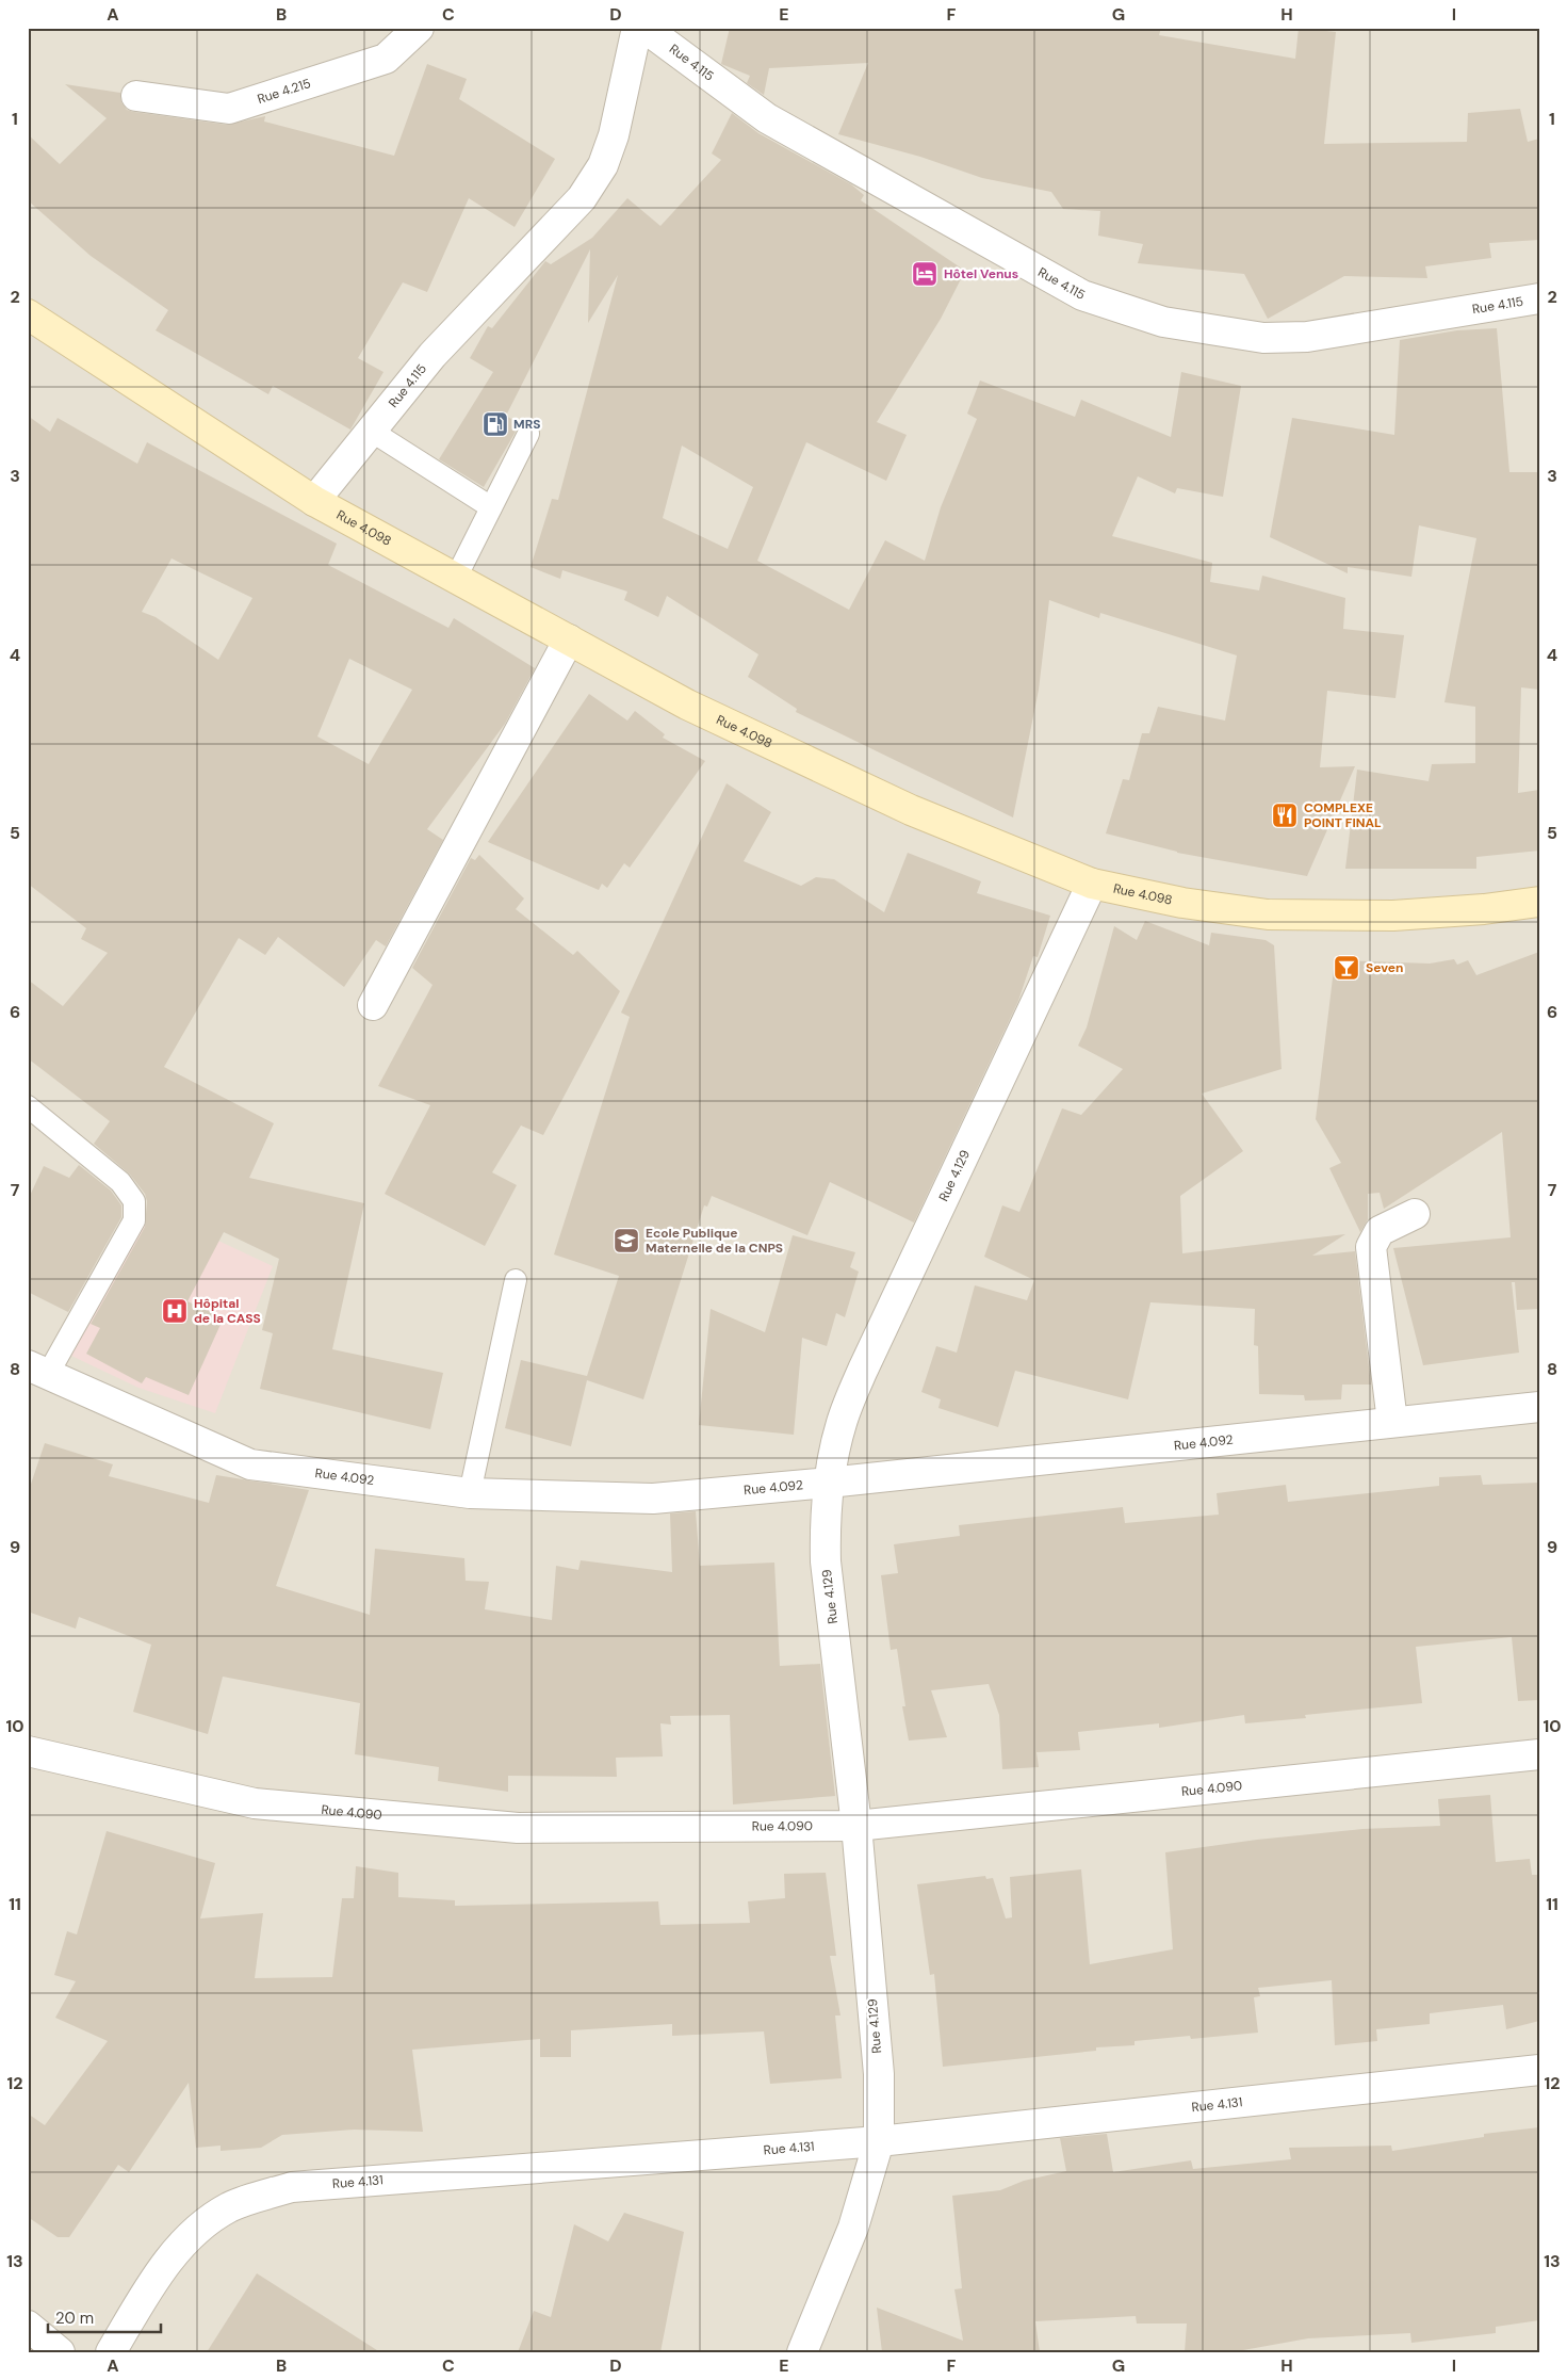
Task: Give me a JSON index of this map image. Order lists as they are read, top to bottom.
{
  "streets": {
    "main road": ["Rue 4.098"],
    "street": [
      "Rue 4.115",
      "Rue 4.215",
      "Rue 4.129",
      "Rue 4.092",
      "Rue 4.090",
      "Rue 4.131"
    ]
  },
  "crossings": [
    ["Rue 4.115", "Rue 4.098"],
    ["Rue 4.098", "Rue 4.129"],
    ["Rue 4.129", "Rue 4.092"],
    ["Rue 4.129", "Rue 4.090"],
    ["Rue 4.129", "Rue 4.131"]
  ],
  "places": {
    "hotel": ["Hôtel Venus"],
    "fuel station": ["MRS"],
    "restaurant": ["COMPLEXE POINT FINAL"],
    "bar": ["Seven"],
    "school or university": ["Ecole Publique Maternelle de la CNPS"],
    "hospital": ["Hôpital de la CASS"]
  },
  "scale_bar": "20 m",
  "grid": {
    "columns": [
      "A",
      "B",
      "C",
      "D",
      "E",
      "F",
      "G",
      "H",
      "I"
    ],
    "rows": [
      "1",
      "2",
      "3",
      "4",
      "5",
      "6",
      "7",
      "8",
      "9",
      "10",
      "11",
      "12",
      "13"
    ]
  }
}
